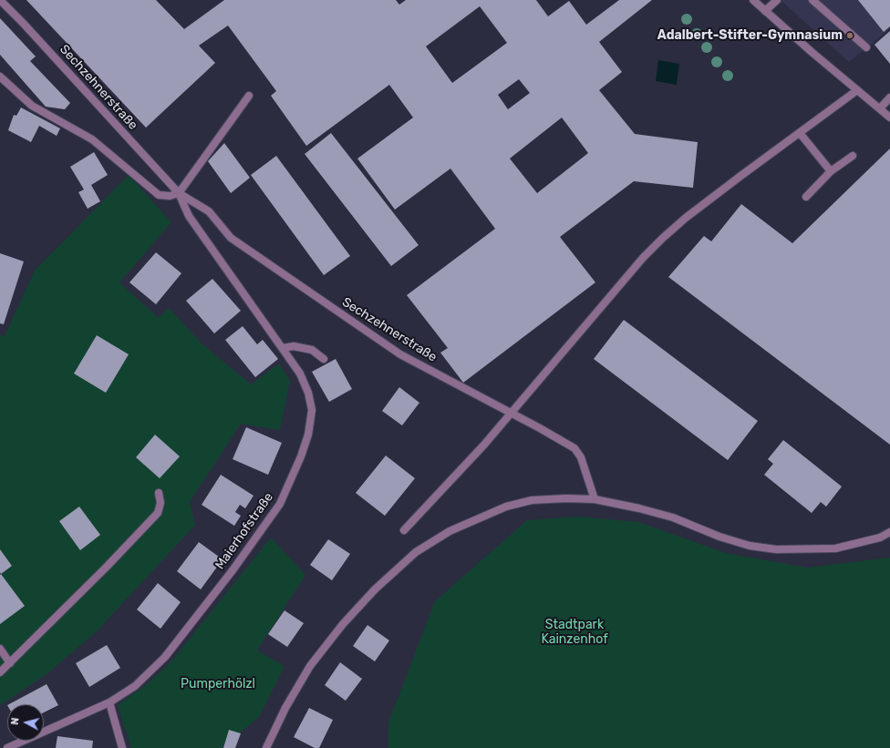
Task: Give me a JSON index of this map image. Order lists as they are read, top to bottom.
{
  "streets": {
    "street": ["Sechzehnerstraße", "Maierhofstraße"]
  },
  "crossings": [
    ["Sechzehnerstraße", "Maierhofstraße"]
  ],
  "parks": ["Stadtpark Kainzenhof", "Pumperhölzl"],
  "places": ["Adalbert-Stifter-Gymnasium"],
  "north": "left"
}
